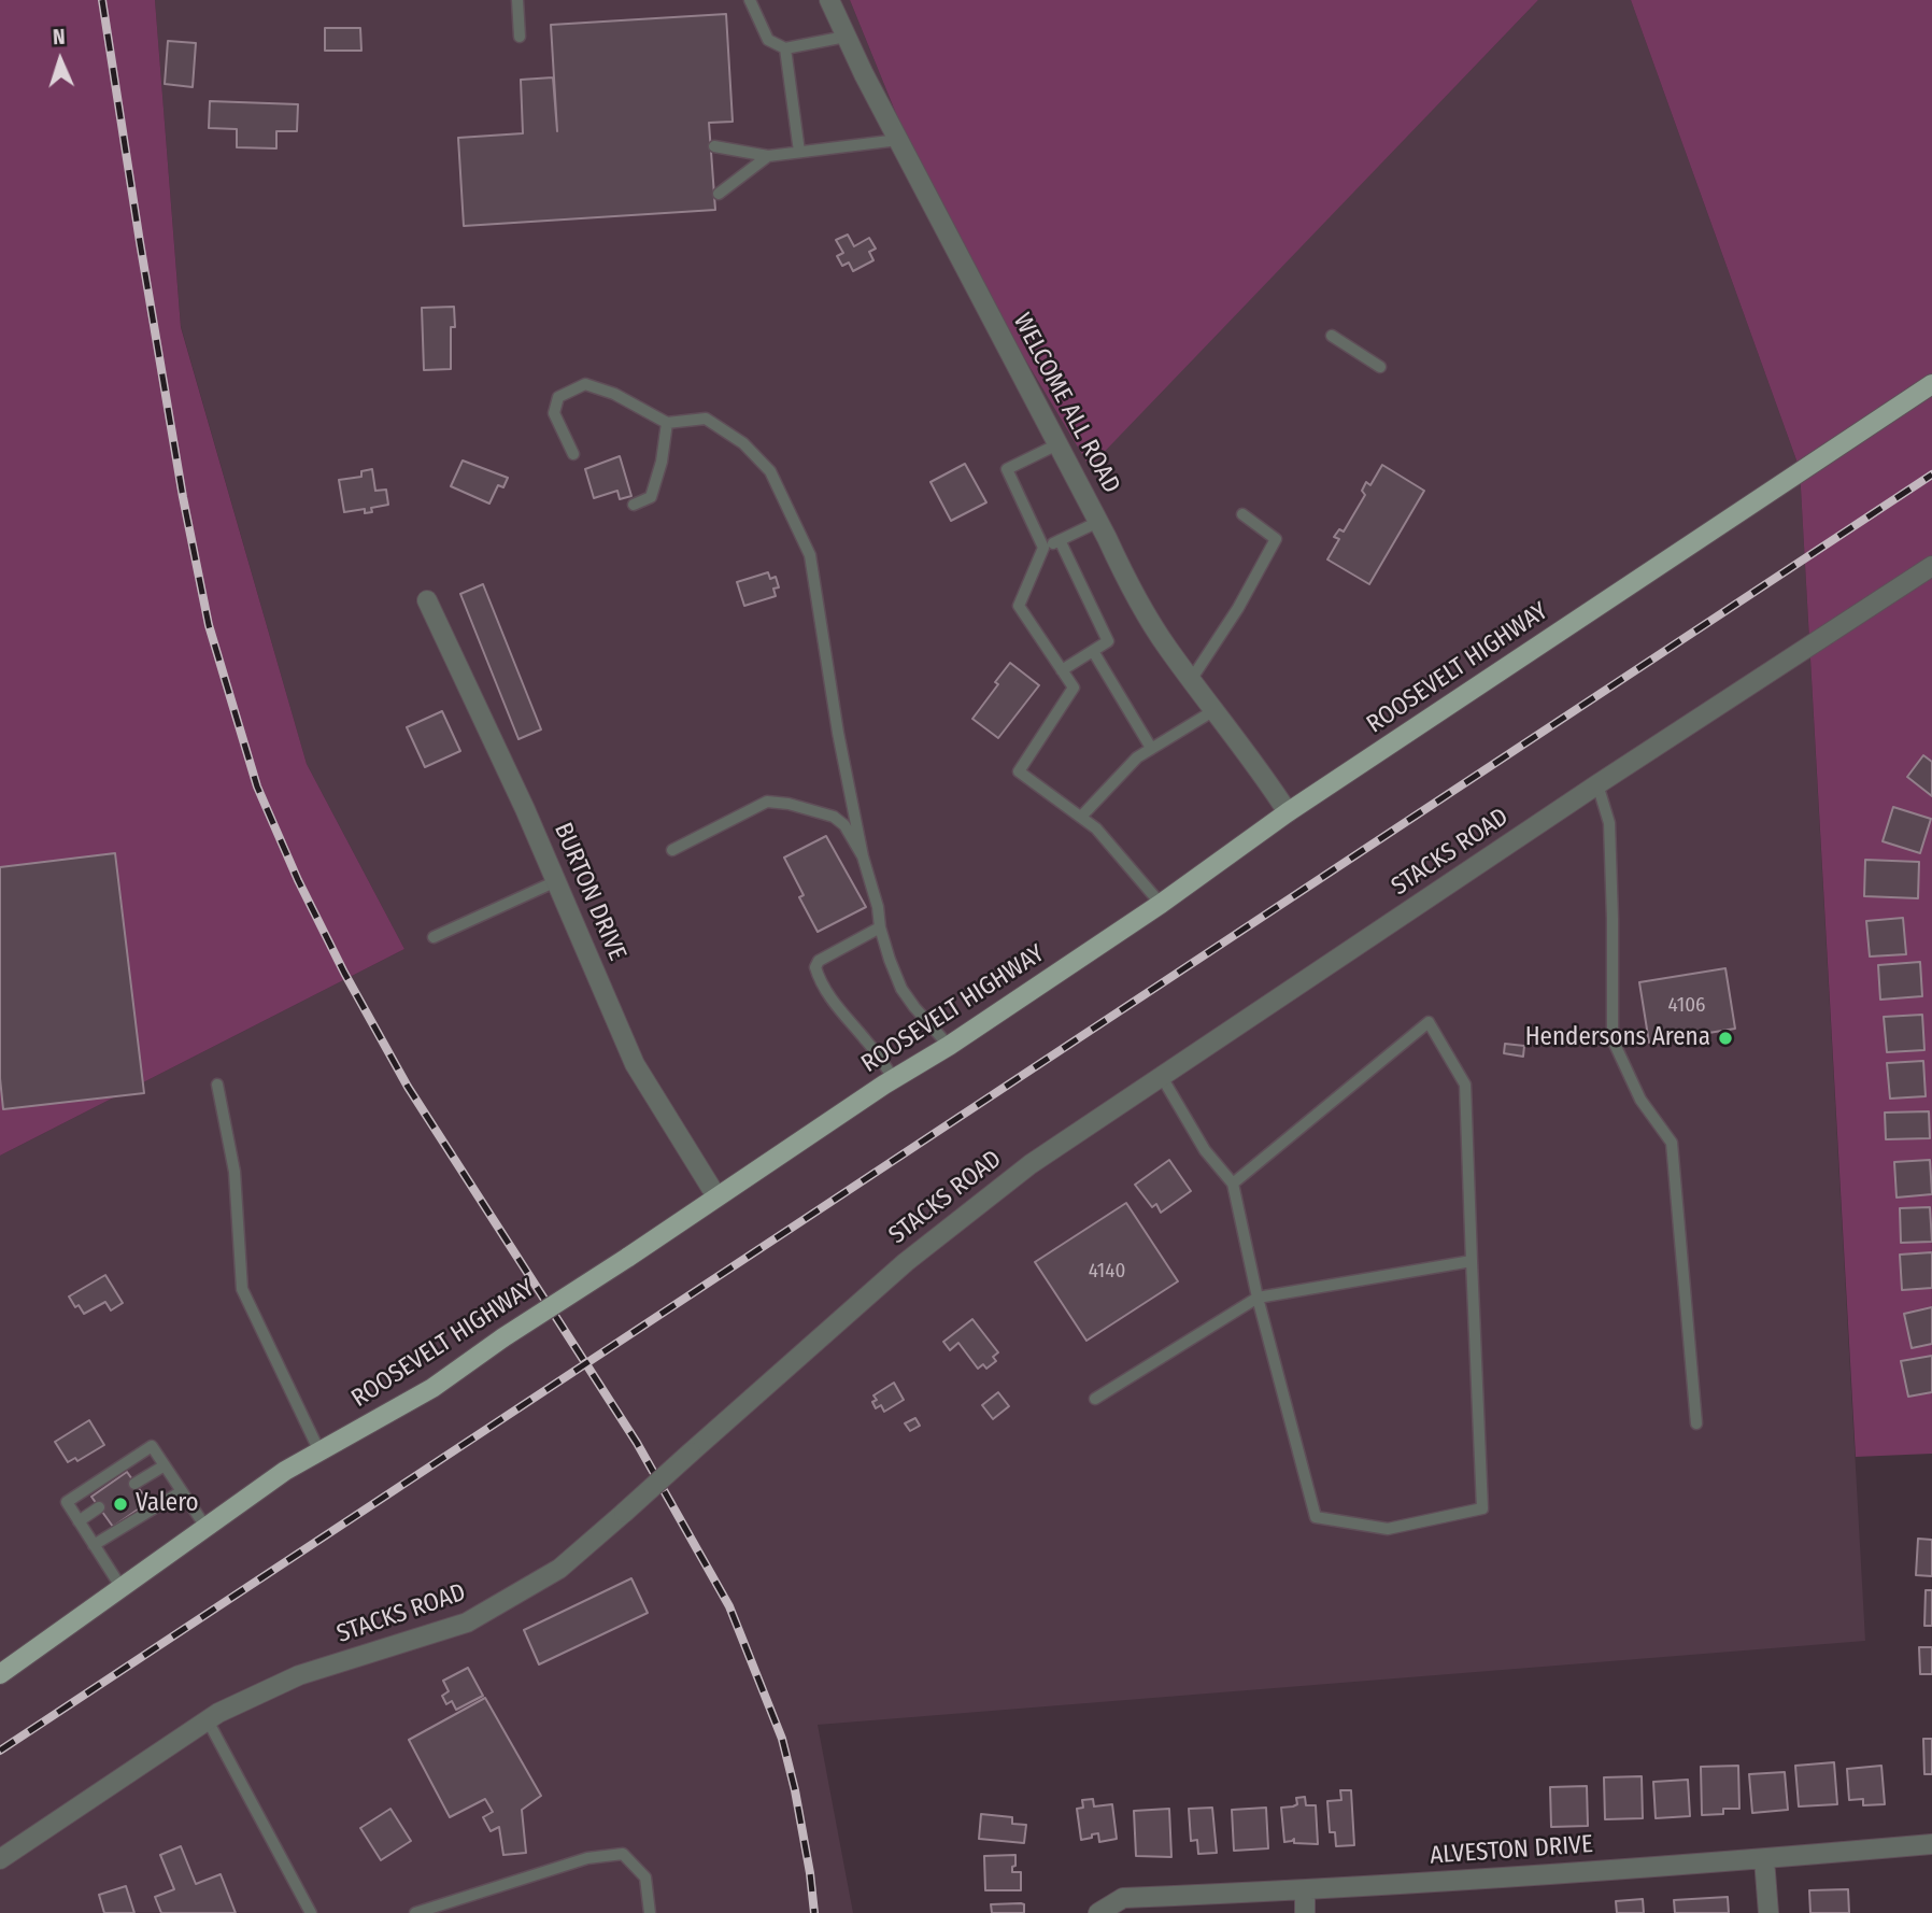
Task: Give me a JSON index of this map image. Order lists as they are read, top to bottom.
{
  "streets": {
    "main road": ["ROOSEVELT HIGHWAY"],
    "street": [
      "WELCOME ALL ROAD",
      "STACKS ROAD",
      "BURTON DRIVE",
      "ALVESTON DRIVE"
    ]
  },
  "crossings": [
    ["WELCOME ALL ROAD", "ROOSEVELT HIGHWAY"],
    ["ROOSEVELT HIGHWAY", "BURTON DRIVE"]
  ],
  "places": ["Hendersons Arena", "Valero"],
  "house_numbers": ["4106", "4140"],
  "north": "top"
}
